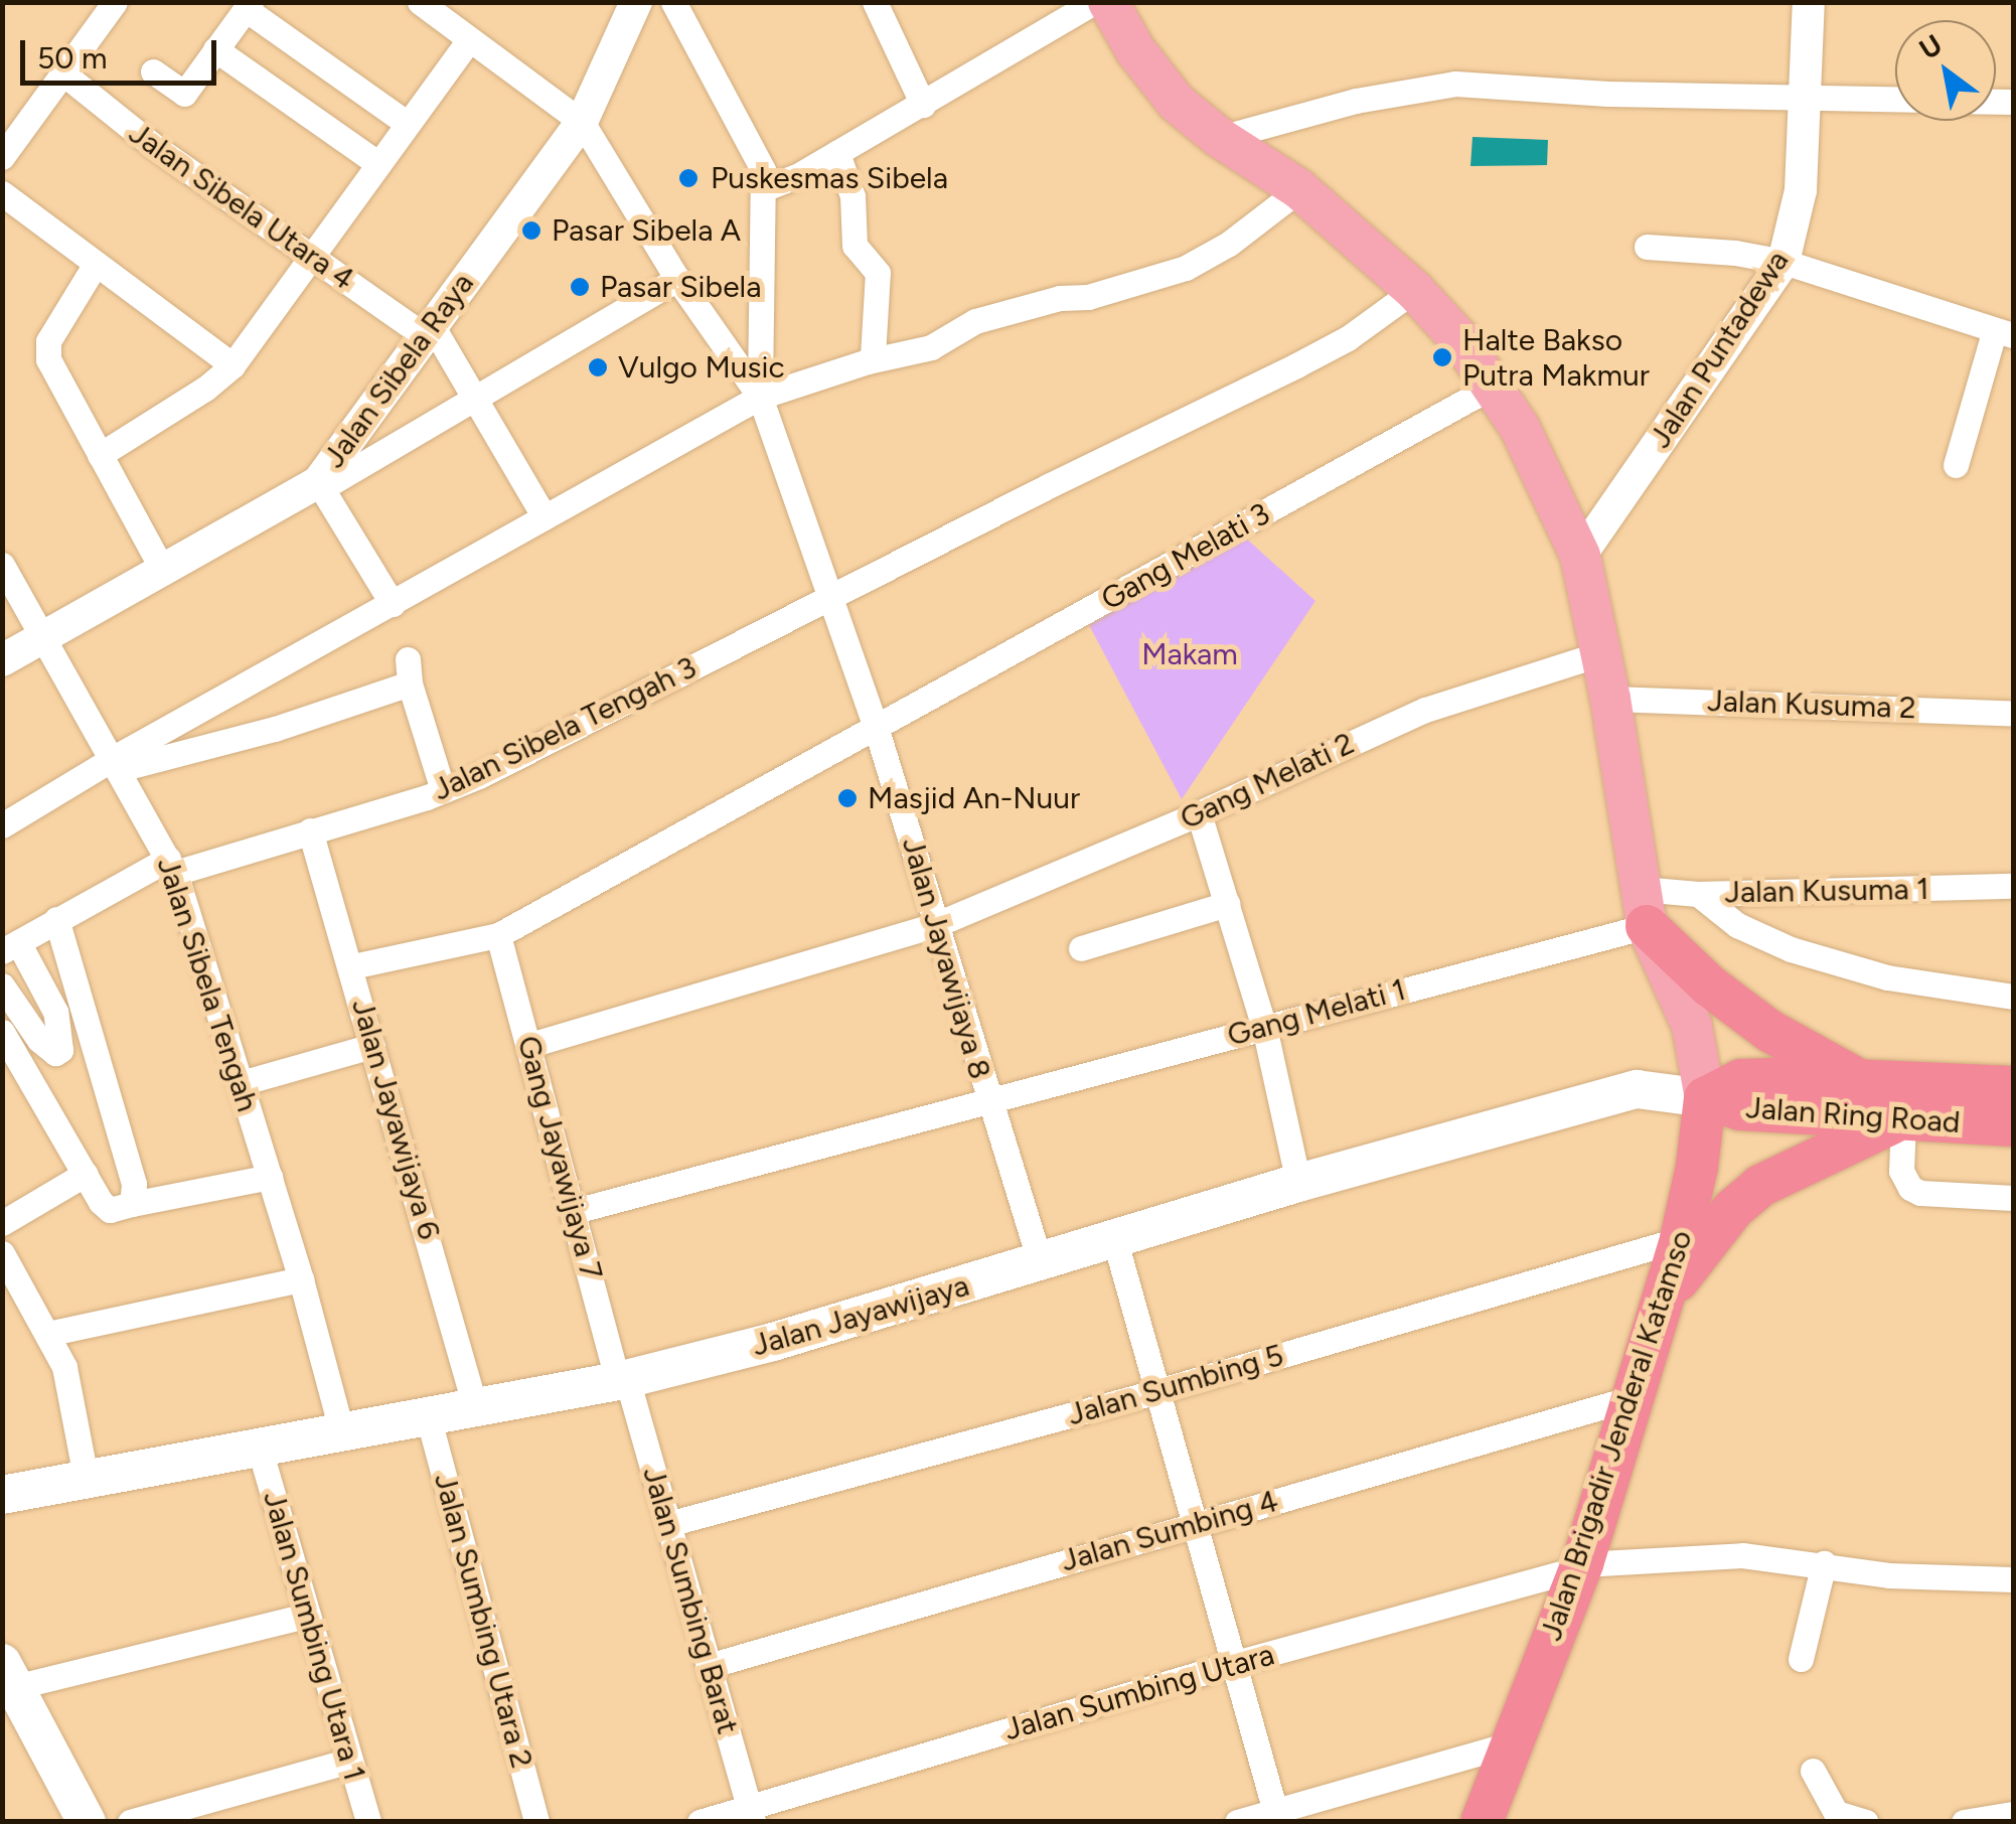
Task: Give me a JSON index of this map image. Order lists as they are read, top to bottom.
{
  "streets": {
    "highway": ["Jalan Ring Road", "Jalan Brigadir Jenderal Katamso"],
    "main road": ["Jalan Jayawijaya"],
    "street": [
      "Jalan Sibela Utara 4",
      "Jalan Puntadewa",
      "Jalan Sibela Raya",
      "Gang Melati 3",
      "Jalan Kusuma 2",
      "Jalan Sibela Tengah 3",
      "Gang Melati 2",
      "Jalan Kusuma 1",
      "Jalan Jayawijaya 8",
      "Jalan Sibela Tengah",
      "Gang Melati 1",
      "Jalan Jayawijaya 6",
      "Gang Jayawijaya 7",
      "Jalan Sumbing 5",
      "Jalan Sumbing 4",
      "Jalan Sumbing Barat",
      "Jalan Sumbing Utara 2",
      "Jalan Sumbing Utara 1",
      "Jalan Sumbing Utara"
    ]
  },
  "crossings": [
    ["Jalan Sibela Utara 4", "Jalan Sibela Raya"],
    ["Jalan Sibela Raya", "Jalan Sibela Tengah"],
    ["Gang Melati 3", "Jalan Jayawijaya 8"],
    ["Gang Melati 3", "Jalan Jayawijaya 6"],
    ["Gang Melati 3", "Gang Jayawijaya 7"],
    ["Jalan Sibela Tengah 3", "Jalan Jayawijaya 8"],
    ["Jalan Sibela Tengah 3", "Jalan Sibela Tengah"],
    ["Jalan Sibela Tengah 3", "Jalan Jayawijaya 6"],
    ["Gang Melati 2", "Jalan Jayawijaya 8"],
    ["Gang Melati 2", "Gang Jayawijaya 7"],
    ["Jalan Kusuma 1", "Gang Melati 1"],
    ["Jalan Jayawijaya 8", "Gang Melati 1"],
    ["Jalan Jayawijaya 8", "Jalan Jayawijaya"],
    ["Jalan Sibela Tengah", "Jalan Jayawijaya"],
    ["Gang Melati 1", "Gang Jayawijaya 7"],
    ["Jalan Ring Road", "Jalan Jayawijaya"],
    ["Jalan Ring Road", "Jalan Brigadir Jenderal Katamso"],
    ["Jalan Jayawijaya 6", "Jalan Jayawijaya"],
    ["Gang Jayawijaya 7", "Jalan Jayawijaya"],
    ["Gang Jayawijaya 7", "Jalan Sumbing Barat"],
    ["Jalan Jayawijaya", "Jalan Brigadir Jenderal Katamso"],
    ["Jalan Jayawijaya", "Jalan Sumbing Barat"],
    ["Jalan Jayawijaya", "Jalan Sumbing Utara 2"],
    ["Jalan Jayawijaya", "Jalan Sumbing Utara 1"],
    ["Jalan Sumbing 5", "Jalan Brigadir Jenderal Katamso"],
    ["Jalan Sumbing 5", "Jalan Sumbing Barat"],
    ["Jalan Brigadir Jenderal Katamso", "Jalan Sumbing 4"],
    ["Jalan Brigadir Jenderal Katamso", "Jalan Sumbing Utara"],
    ["Jalan Sumbing 4", "Jalan Sumbing Barat"],
    ["Jalan Sumbing Barat", "Jalan Sumbing Utara"]
  ],
  "parks": ["Makam"],
  "places": [
    "Puskesmas Sibela",
    "Pasar Sibela A",
    "Pasar Sibela",
    "Halte Bakso Putra Makmur",
    "Vulgo Music",
    "Masjid An-Nuur"
  ],
  "scale_bar": "50 m",
  "north": "top left"
}
